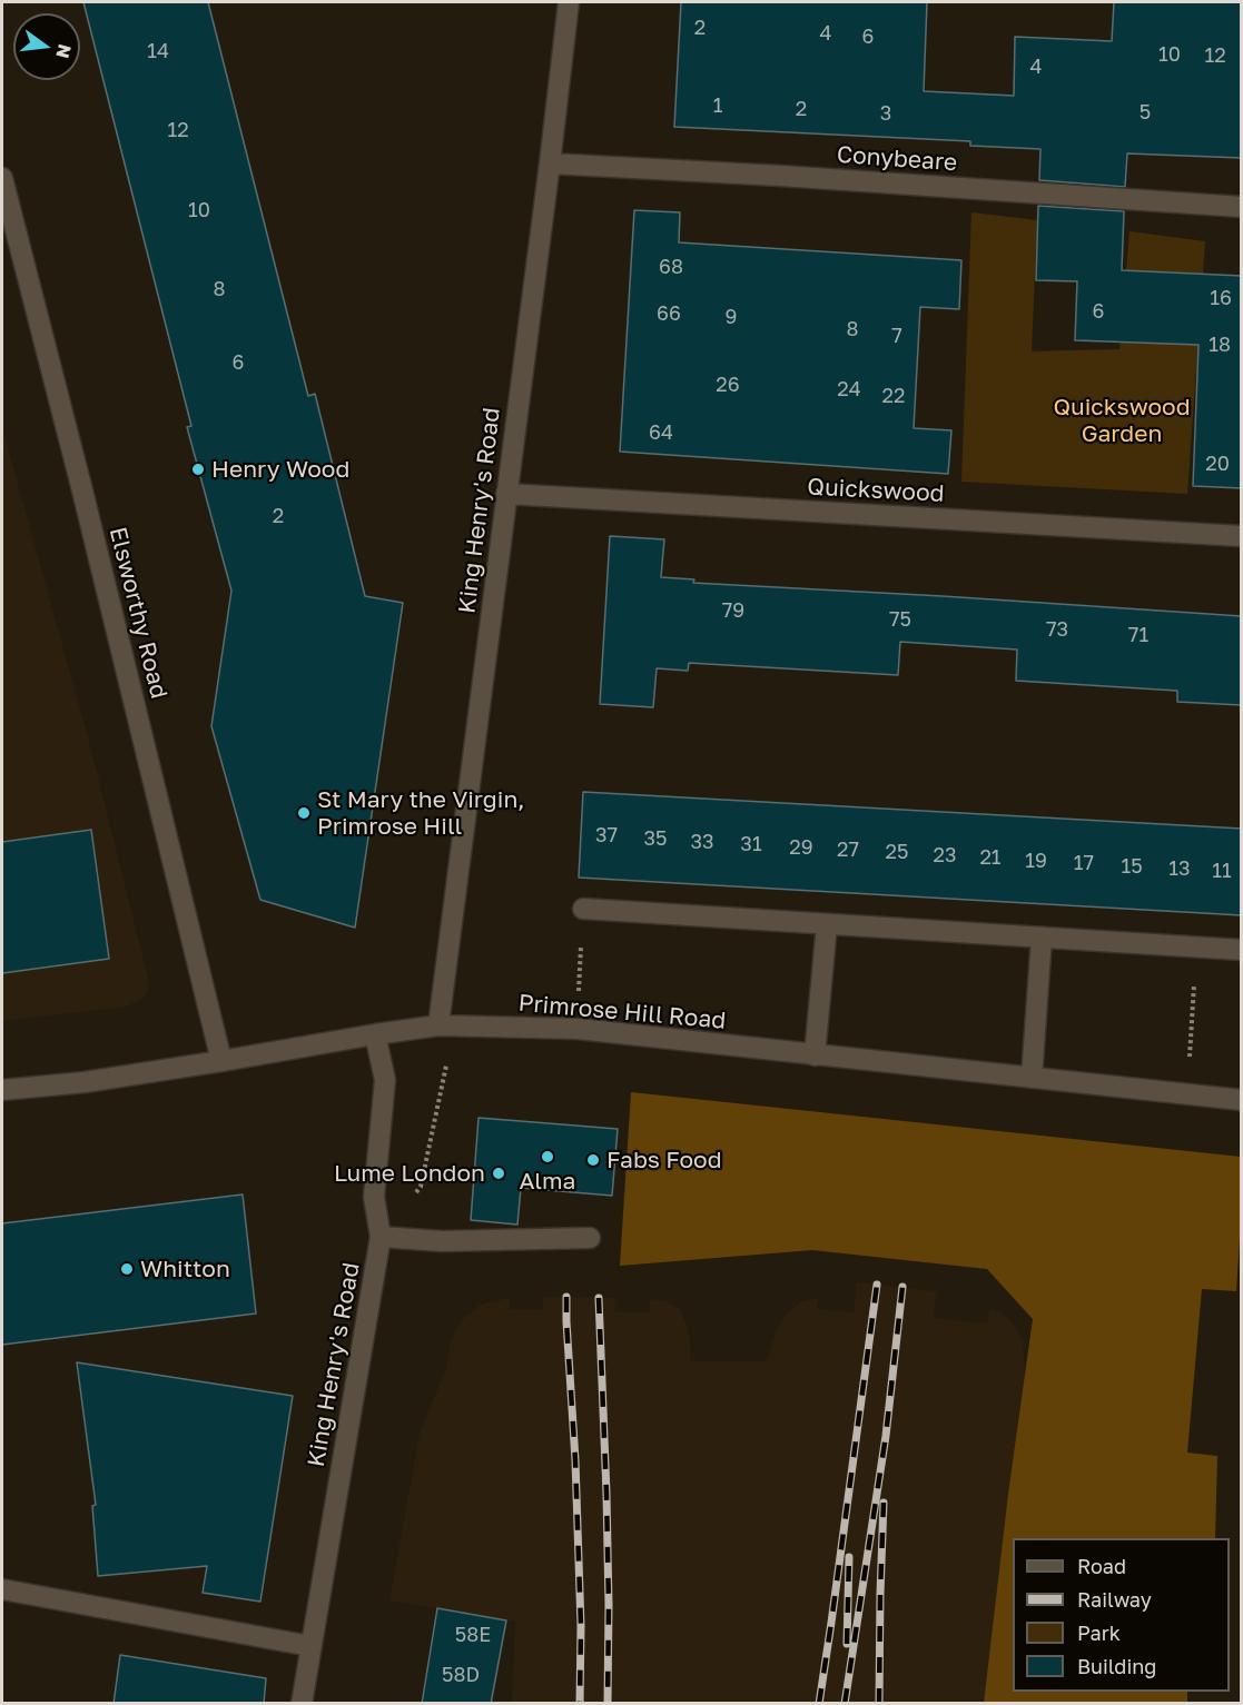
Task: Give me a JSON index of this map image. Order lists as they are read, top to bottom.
{
  "streets": {
    "street": [
      "Conybeare",
      "Quickswood",
      "King Henry's Road",
      "Elsworthy Road",
      "Primrose Hill Road"
    ]
  },
  "crossings": [
    ["Conybeare", "King Henry's Road"],
    ["Quickswood", "King Henry's Road"],
    ["King Henry's Road", "Primrose Hill Road"],
    ["Elsworthy Road", "Primrose Hill Road"]
  ],
  "parks": ["Quickswood Garden"],
  "places": [
    "Henry Wood",
    "St Mary the Virgin, Primrose Hill",
    "Alma",
    "Fabs Food",
    "Lume London",
    "Whitton"
  ],
  "house_numbers": [
    "2",
    "4",
    "6",
    "14",
    "10",
    "12",
    "4",
    "1",
    "2",
    "5",
    "3",
    "12",
    "10",
    "68",
    "8",
    "16",
    "6",
    "66",
    "9",
    "8",
    "7",
    "18",
    "6",
    "26",
    "24",
    "22",
    "64",
    "20",
    "2",
    "79",
    "75",
    "73",
    "71",
    "37",
    "35",
    "33",
    "31",
    "29",
    "27",
    "25",
    "23",
    "21",
    "19",
    "17",
    "15",
    "13",
    "11",
    "58E",
    "58D"
  ],
  "legend": [
    "Road",
    "Railway",
    "Park",
    "Building"
  ],
  "north": "right"
}
